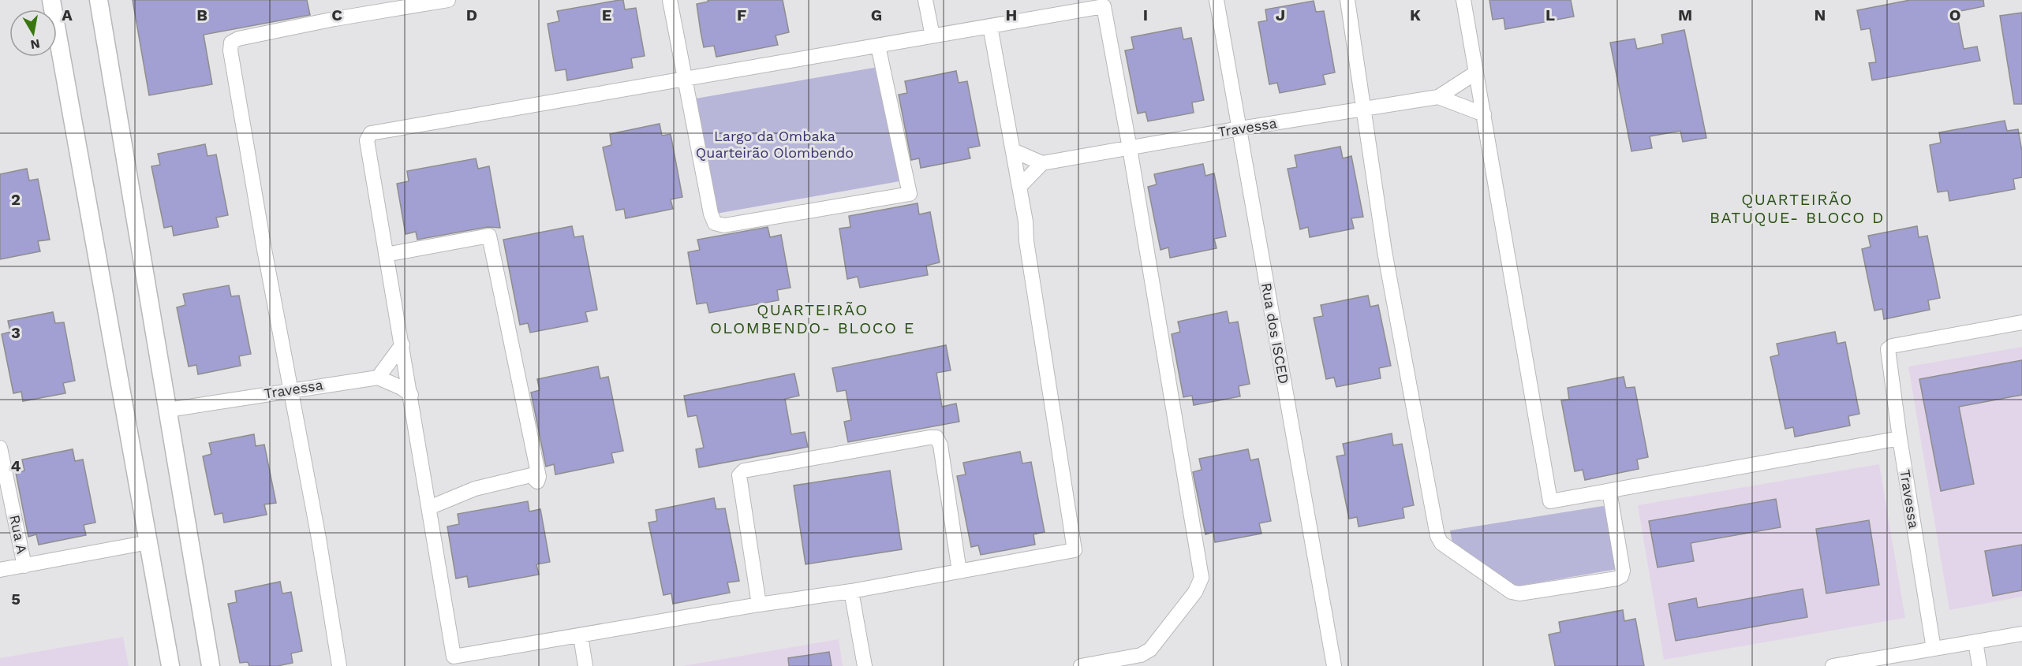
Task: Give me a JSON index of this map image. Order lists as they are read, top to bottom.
{
  "streets": {
    "street": ["Travessa", "Rua dos ISCED", "Rua A"]
  },
  "crossings": [
    ["Travessa", "Rua dos ISCED"]
  ],
  "districts": ["QUARTEIRÃO BATUQUE- BLOCO D", "QUARTEIRÃO OLOMBENDO- BLOCO E"],
  "parks": ["Largo da Ombaka Quarteirão Olombendo"],
  "north": "bottom",
  "grid": {
    "columns": [
      "A",
      "B",
      "C",
      "D",
      "E",
      "F",
      "G",
      "H",
      "I",
      "J",
      "K",
      "L",
      "M",
      "N",
      "O"
    ],
    "rows": [
      "2",
      "3",
      "4",
      "5"
    ]
  }
}
